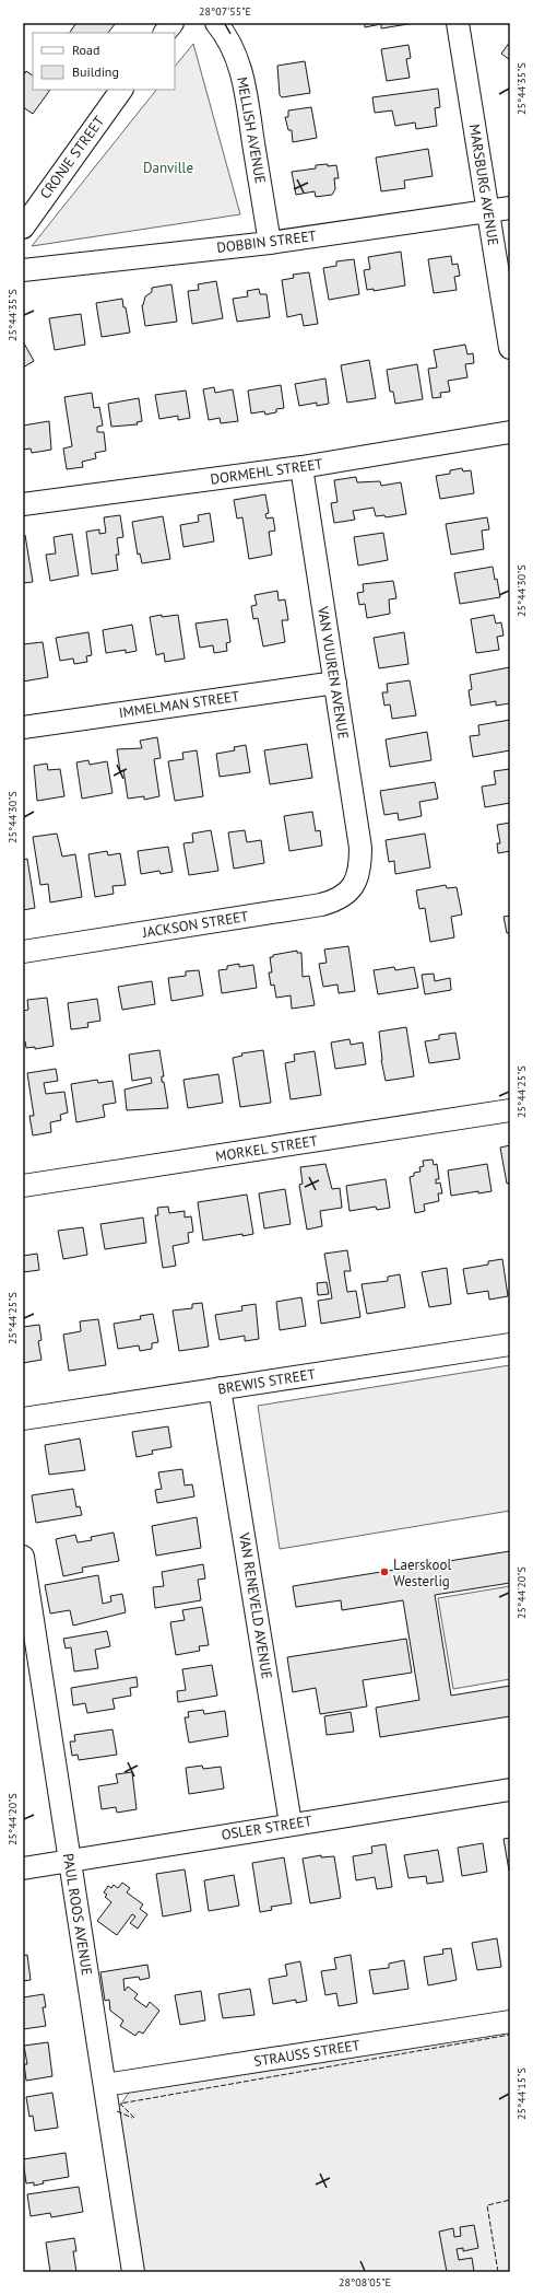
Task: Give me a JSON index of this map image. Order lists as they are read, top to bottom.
{
  "streets": {
    "street": [
      "MELLISH AVENUE",
      "CRONJE STREET",
      "MARSBURG AVENUE",
      "DOBBIN STREET",
      "DORMEHL STREET",
      "VAN VUUREN AVENUE",
      "IMMELMAN STREET",
      "JACKSON STREET",
      "MORKEL STREET",
      "BREWIS STREET",
      "VAN RENEVELD AVENUE",
      "OSLER STREET",
      "PAUL ROOS AVENUE",
      "STRAUSS STREET"
    ]
  },
  "crossings": [
    ["MELLISH AVENUE", "DOBBIN STREET"],
    ["MARSBURG AVENUE", "DOBBIN STREET"],
    ["DORMEHL STREET", "VAN VUUREN AVENUE"],
    ["VAN VUUREN AVENUE", "IMMELMAN STREET"],
    ["VAN VUUREN AVENUE", "JACKSON STREET"],
    ["BREWIS STREET", "VAN RENEVELD AVENUE"],
    ["VAN RENEVELD AVENUE", "OSLER STREET"],
    ["OSLER STREET", "PAUL ROOS AVENUE"],
    ["PAUL ROOS AVENUE", "STRAUSS STREET"]
  ],
  "parks": ["Danville"],
  "places": ["Laerskool Westerlig"],
  "legend": ["Road", "Building"],
  "coordinates": [
    "28°07'55\"E",
    "25°44'35\"S",
    "25°44'30\"S",
    "25°44'25\"S",
    "25°44'20\"S",
    "25°44'15\"S",
    "28°08'05\"E"
  ]
}
